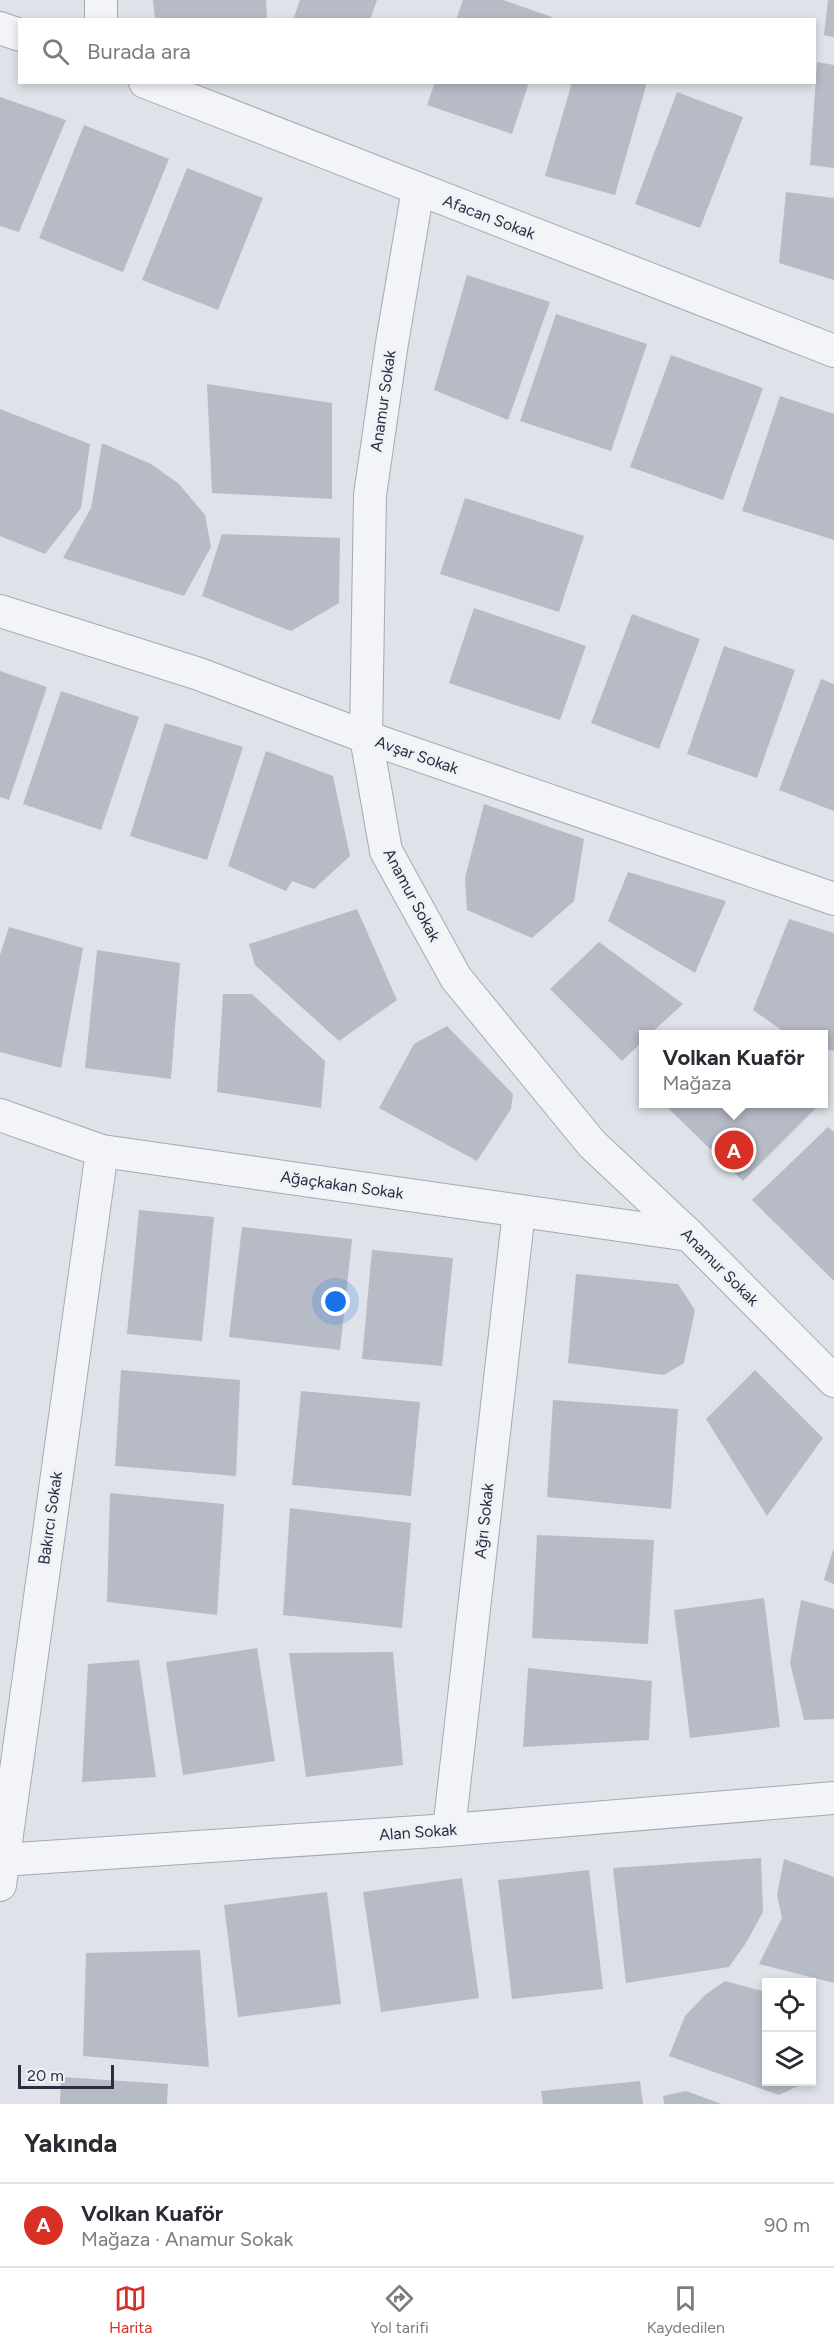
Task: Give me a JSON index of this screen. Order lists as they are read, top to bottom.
{
  "streets": {
    "street": [
      "Afacan Sokak",
      "Anamur Sokak",
      "Avşar Sokak",
      "Ağaçkakan Sokak",
      "Bakırcı Sokak",
      "Ağrı Sokak",
      "Alan Sokak"
    ]
  },
  "crossings": [
    ["Afacan Sokak", "Anamur Sokak"],
    ["Anamur Sokak", "Avşar Sokak"],
    ["Anamur Sokak", "Ağaçkakan Sokak"],
    ["Ağaçkakan Sokak", "Bakırcı Sokak"],
    ["Ağaçkakan Sokak", "Ağrı Sokak"],
    ["Bakırcı Sokak", "Alan Sokak"],
    ["Ağrı Sokak", "Alan Sokak"]
  ],
  "scale_bar": "20 m",
  "page": {
    "search": "Burada ara",
    "popup": ["Volkan Kuaför", "Mağaza"],
    "pins": "A",
    "scale": "20 m",
    "heading": "Yakında",
    "list": [
      {
        "mark": "A",
        "name": "Volkan Kuaför",
        "note": "Mağaza · Anamur Sokak",
        "value": "90 m"
      }
    ],
    "nav": ["Harita", "Yol tarifi", "Kaydedilen"]
  }
}
